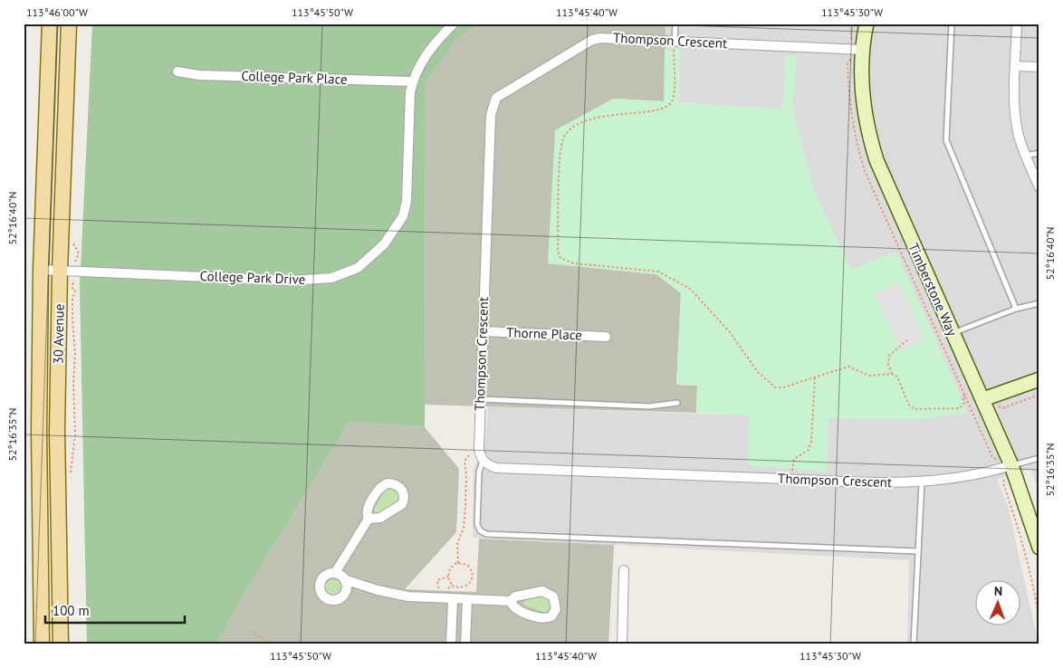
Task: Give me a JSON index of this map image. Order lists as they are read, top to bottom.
{
  "streets": {
    "main road": ["30 Avenue"],
    "street": [
      "Thompson Crescent",
      "College Park Place",
      "College Park Drive",
      "Timberstone Way",
      "Thorne Place"
    ]
  },
  "crossings": [
    ["Thompson Crescent", "Timberstone Way"],
    ["Thompson Crescent", "Thorne Place"],
    ["College Park Place", "College Park Drive"],
    ["College Park Drive", "30 Avenue"]
  ],
  "scale_bar": "100 m",
  "north": "top",
  "coordinates": [
    "113°46'00\"W",
    "113°45'50\"W",
    "113°45'40\"W",
    "113°45'30\"W",
    "52°16'40\"N",
    "52°16'35\"N"
  ]
}
